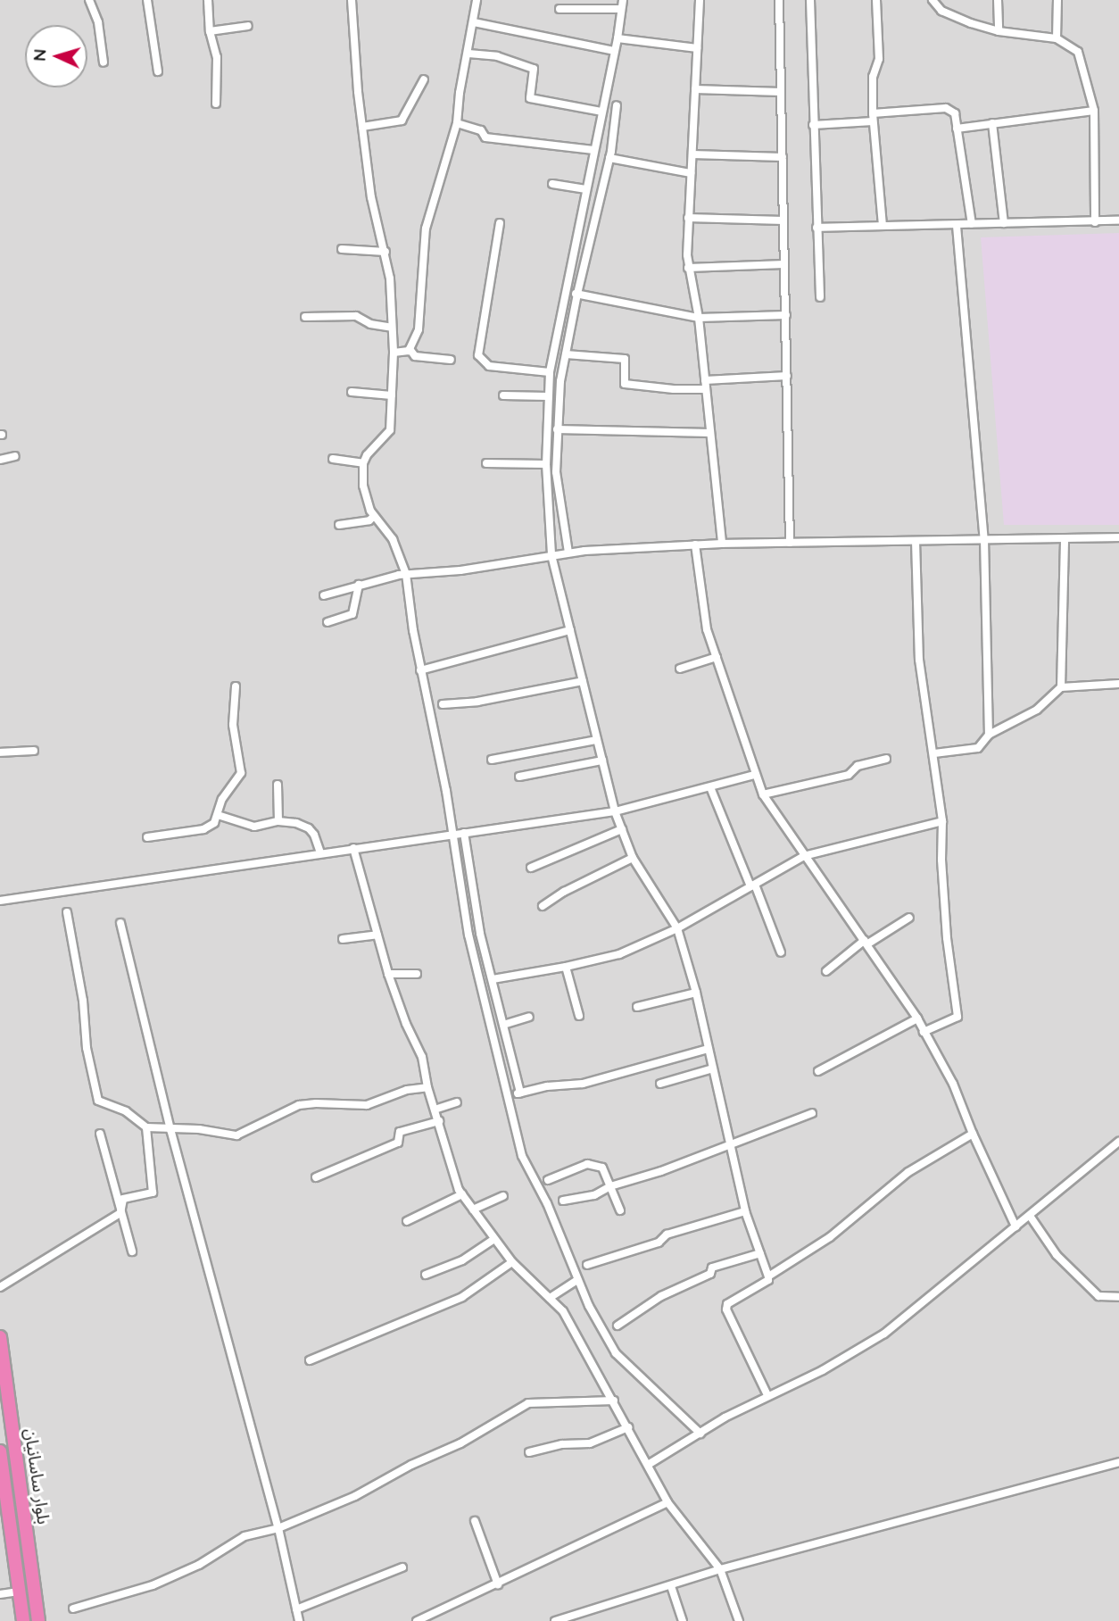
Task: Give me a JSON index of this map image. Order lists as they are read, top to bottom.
{
  "streets": {
    "highway": ["بلوار ساسانیان"]
  },
  "north": "left"
}
